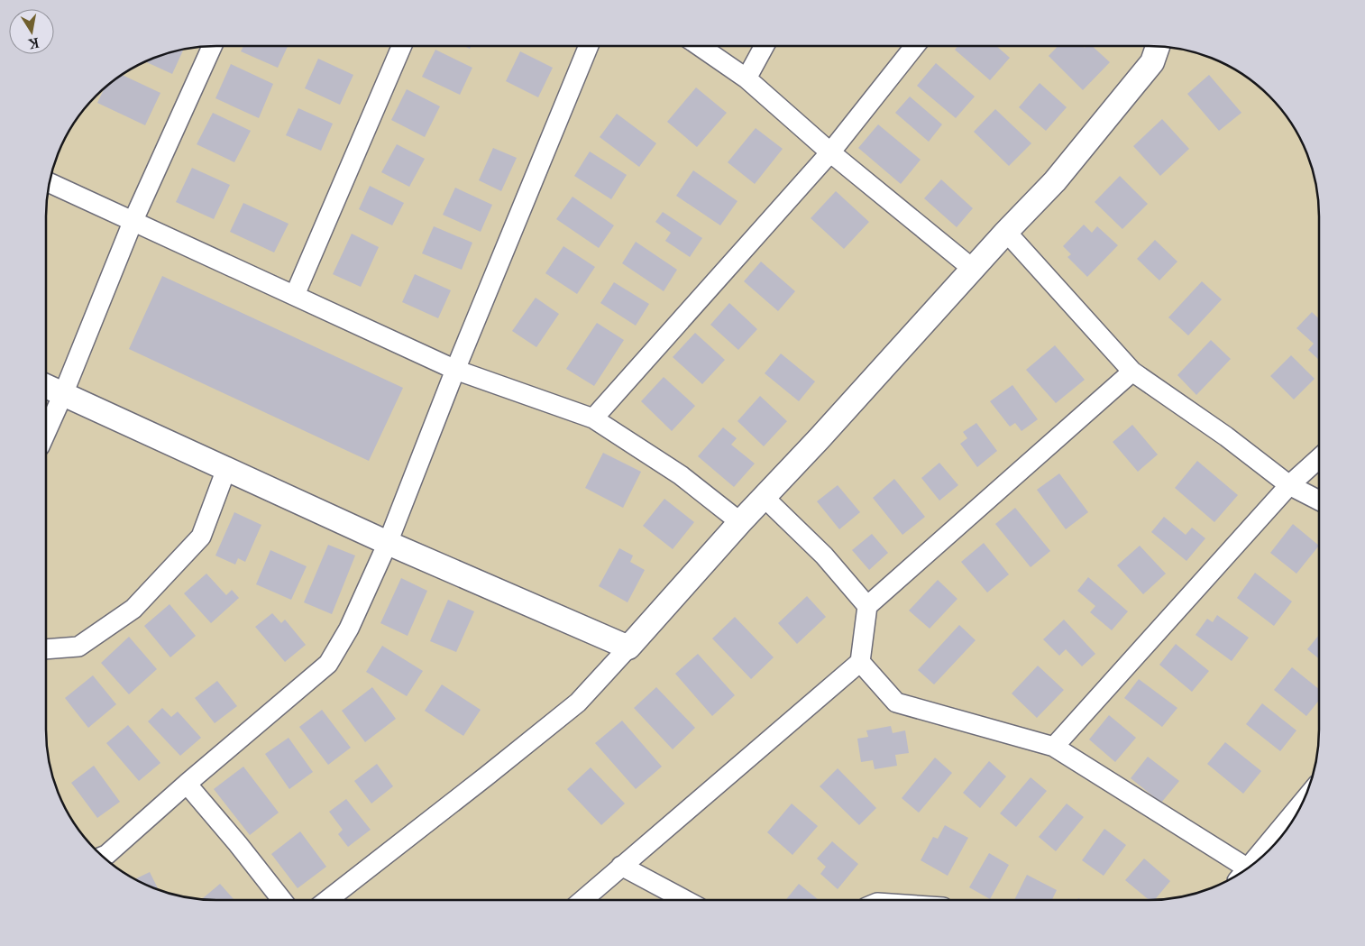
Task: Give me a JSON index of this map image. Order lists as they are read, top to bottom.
{
  "north": "bottom"
}
